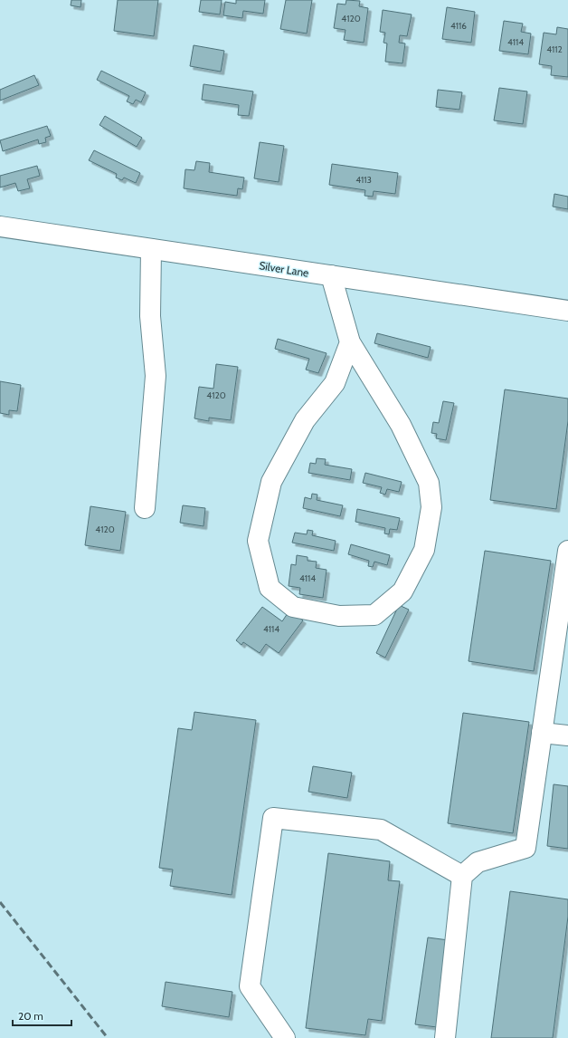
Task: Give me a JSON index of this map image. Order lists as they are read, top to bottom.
{
  "streets": {
    "street": ["Silver Lane"]
  },
  "house_numbers": [
    "4120",
    "4116",
    "4114",
    "4112",
    "4113",
    "4120",
    "4120",
    "4114",
    "4114"
  ],
  "scale_bar": "20 m"
}
